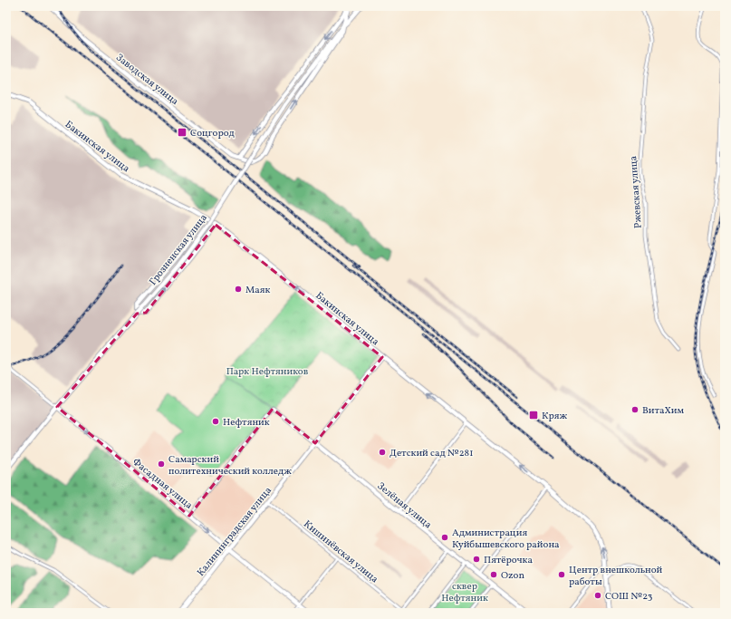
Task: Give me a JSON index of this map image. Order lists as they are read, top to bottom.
{
  "streets": {
    "main road": [
      "Заводская улица",
      "Бакинская улица",
      "Грозненская улица",
      "Фасадная улица",
      "Зелёная улица",
      "Калининградская улица"
    ],
    "street": ["Ржевская улица", "Кишинёвская улица"]
  },
  "crossings": [
    ["Бакинская улица", "Калининградская улица"],
    ["Грозненская улица", "Фасадная улица"],
    ["Фасадная улица", "Зелёная улица"],
    ["Фасадная улица", "Калининградская улица"],
    ["Зелёная улица", "Калининградская улица"],
    ["Калининградская улица", "Кишинёвская улица"]
  ],
  "one_way": ["Бакинская улица", "Фасадная улица"],
  "parks": ["Парк Нефтяников", "сквер Нефтяник"],
  "places": {
    "transit": ["Соцгород", "Кряж"],
    "other": [
      "Маяк",
      "ВитаХим",
      "Нефтяник",
      "Детский сад №281",
      "Самарский политехнический колледж",
      "Администрация Куйбышевского района",
      "Пятёрочка",
      "Ozon",
      "Центр внешкольной работы",
      "СОШ №23"
    ]
  }
}
